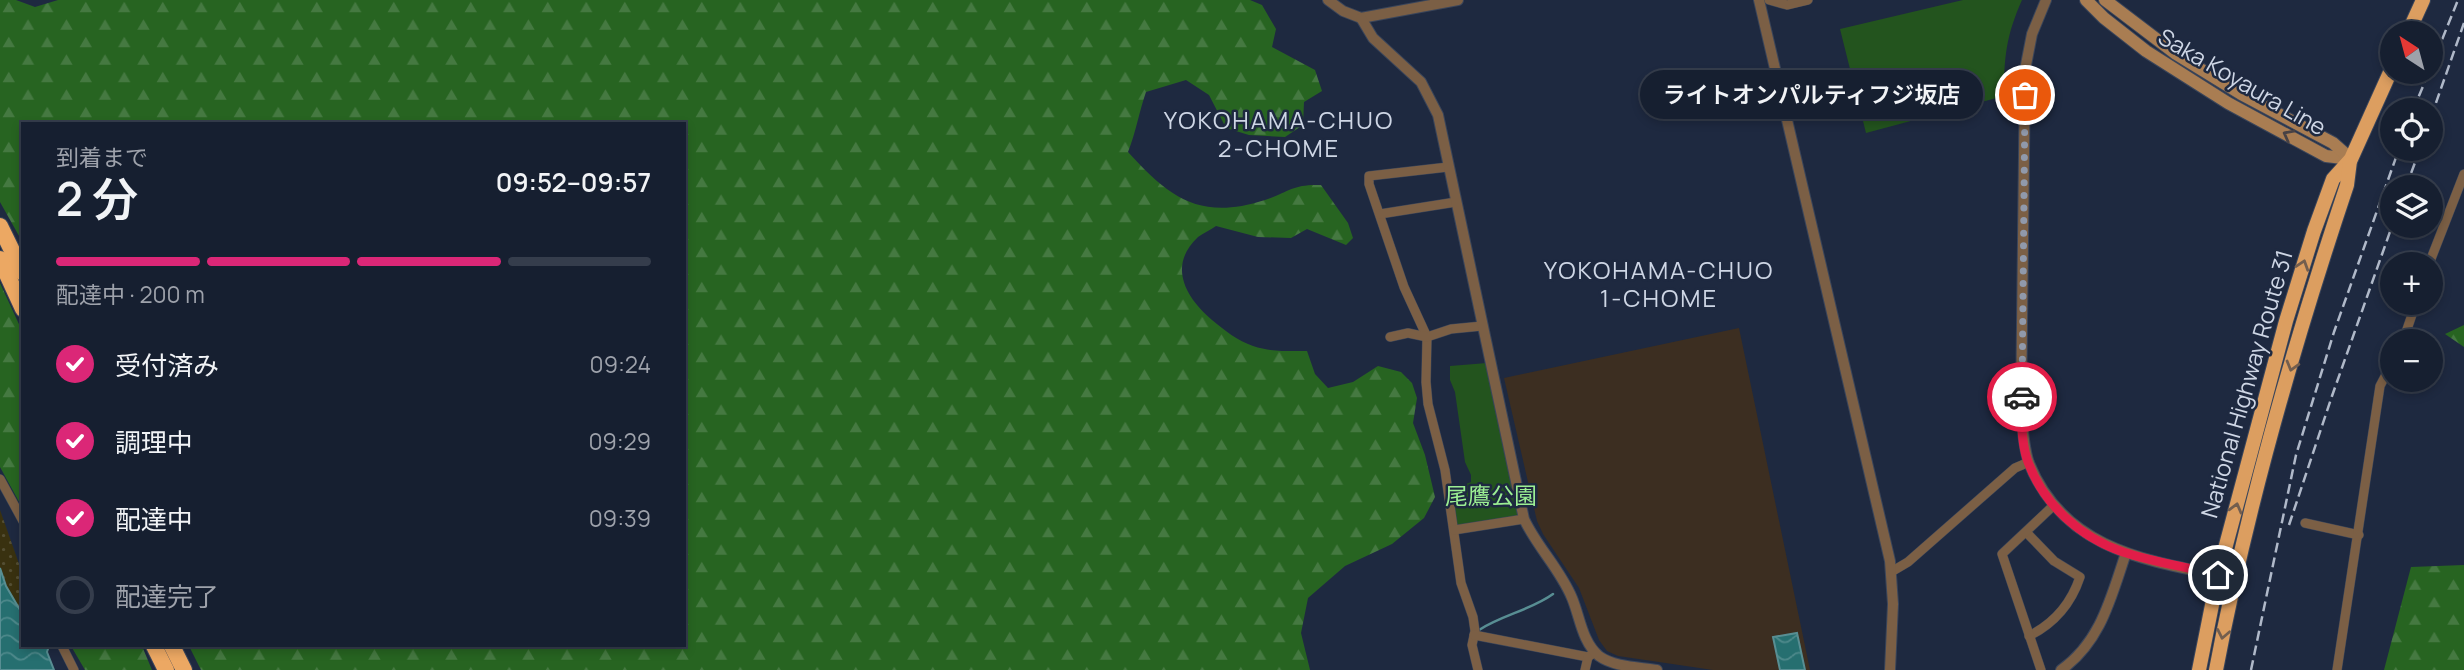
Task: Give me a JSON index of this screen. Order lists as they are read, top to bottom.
{
  "streets": {
    "highway": ["National Highway Route 31"],
    "main road": ["Saka Koyaura Line"]
  },
  "crossings": [
    ["Saka Koyaura Line", "National Highway Route 31"]
  ],
  "districts": ["YOKOHAMA-CHUO 2-CHOME", "YOKOHAMA-CHUO 1-CHOME"],
  "parks": ["尾鷹公園"],
  "places": ["ライトオンパルティフジ坂店"],
  "north": "top left",
  "page": {
    "map_buttons": ["+", "−"],
    "bubble": "ライトオンパルティフジ坂店",
    "heading": ["2 分", "到着まで", "09:52–09:57"],
    "bar": "配達中 · 200 m",
    "list": [
      ["受付済み", "09:24"],
      ["調理中", "09:29"],
      ["配達中", "09:39"],
      "配達完了"
    ]
  }
}
